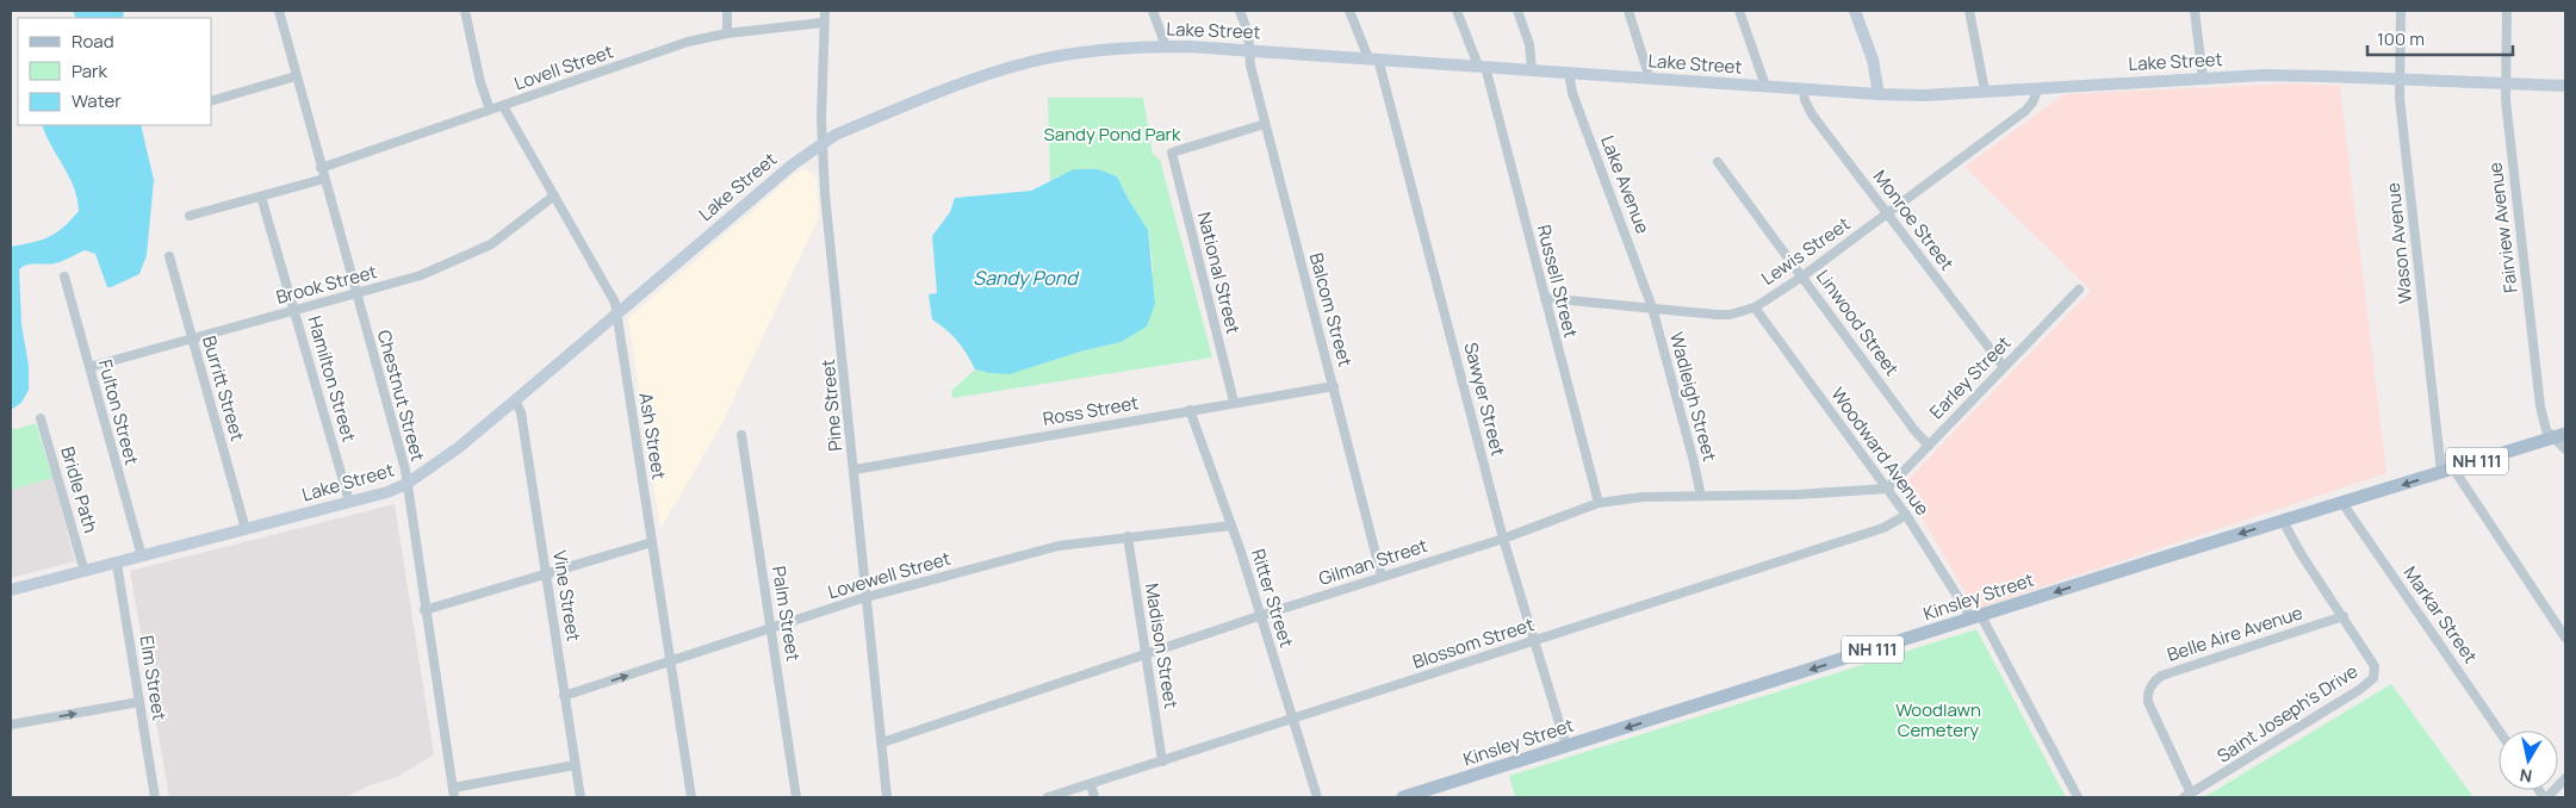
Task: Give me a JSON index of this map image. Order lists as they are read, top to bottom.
{
  "streets": {
    "main road": ["NH 111", "Kinsley Street"],
    "street": [
      "Lake Street",
      "Lovell Street",
      "Lake Avenue",
      "Monroe Street",
      "Fairview Avenue",
      "Wason Avenue",
      "Lewis Street",
      "National Street",
      "Russell Street",
      "Brook Street",
      "Balcom Street",
      "Linwood Street",
      "Earley Street",
      "Hamilton Street",
      "Burritt Street",
      "Chestnut Street",
      "Wadleigh Street",
      "Sawyer Street",
      "Pine Street",
      "Ross Street",
      "Fulton Street",
      "Ash Street",
      "Woodward Avenue",
      "Bridle Path",
      "Gilman Street",
      "Lovewell Street",
      "Vine Street",
      "Ritter Street",
      "Palm Street",
      "Markar Street",
      "Belle Aire Avenue",
      "Blossom Street",
      "Madison Street",
      "Elm Street",
      "Saint Joseph's Drive"
    ]
  },
  "crossings": [
    ["Lake Street", "Lake Avenue"],
    ["Lake Street", "Monroe Street"],
    ["Lake Street", "Fairview Avenue"],
    ["Lake Street", "Wason Avenue"],
    ["Lake Street", "Lewis Street"],
    ["Lake Street", "Russell Street"],
    ["Lake Street", "Balcom Street"],
    ["Lake Street", "Hamilton Street"],
    ["Lake Street", "Burritt Street"],
    ["Lake Street", "Chestnut Street"],
    ["Lake Street", "Sawyer Street"],
    ["Lake Street", "Pine Street"],
    ["Lake Street", "Fulton Street"],
    ["Lake Street", "Ash Street"],
    ["Lake Street", "Bridle Path"],
    ["Lake Street", "Vine Street"],
    ["Lake Street", "Elm Street"],
    ["Lovell Street", "Chestnut Street"],
    ["Lovell Street", "Pine Street"],
    ["Lovell Street", "Ash Street"],
    ["Lake Avenue", "Lewis Street"],
    ["Lake Avenue", "Wadleigh Street"],
    ["Monroe Street", "Lewis Street"],
    ["Monroe Street", "Earley Street"],
    ["Fairview Avenue", "Kinsley Street"],
    ["Wason Avenue", "Kinsley Street"],
    ["Lewis Street", "Russell Street"],
    ["Lewis Street", "Linwood Street"],
    ["Lewis Street", "Wadleigh Street"],
    ["Lewis Street", "Woodward Avenue"],
    ["National Street", "Balcom Street"],
    ["National Street", "Ross Street"],
    ["Russell Street", "Gilman Street"],
    ["Brook Street", "Hamilton Street"],
    ["Brook Street", "Burritt Street"],
    ["Brook Street", "Chestnut Street"],
    ["Brook Street", "Fulton Street"],
    ["Brook Street", "Ash Street"],
    ["Balcom Street", "Ross Street"],
    ["Balcom Street", "Gilman Street"],
    ["Linwood Street", "Earley Street"],
    ["Earley Street", "Woodward Avenue"],
    ["Earley Street", "Gilman Street"],
    ["Wadleigh Street", "Gilman Street"],
    ["Sawyer Street", "Gilman Street"],
    ["Sawyer Street", "Kinsley Street"],
    ["Sawyer Street", "Blossom Street"],
    ["Pine Street", "Ross Street"],
    ["Pine Street", "Gilman Street"],
    ["Pine Street", "Lovewell Street"],
    ["Ross Street", "Ritter Street"],
    ["Ash Street", "Lovewell Street"],
    ["Woodward Avenue", "Gilman Street"],
    ["Woodward Avenue", "Kinsley Street"],
    ["Woodward Avenue", "Blossom Street"],
    ["Gilman Street", "Ritter Street"],
    ["Gilman Street", "Madison Street"],
    ["Lovewell Street", "Vine Street"],
    ["Lovewell Street", "Ritter Street"],
    ["Lovewell Street", "Palm Street"],
    ["Lovewell Street", "Madison Street"],
    ["Kinsley Street", "Markar Street"],
    ["Kinsley Street", "Saint Joseph's Drive"],
    ["Ritter Street", "Blossom Street"],
    ["Belle Aire Avenue", "Saint Joseph's Drive"],
    ["Blossom Street", "Madison Street"]
  ],
  "one_way": ["Kinsley Street"],
  "water": ["Sandy Pond"],
  "parks": ["Sandy Pond Park", "Woodlawn Cemetery"],
  "legend": ["Road", "Park", "Water"],
  "scale_bar": "100 m",
  "north": "bottom"
}
